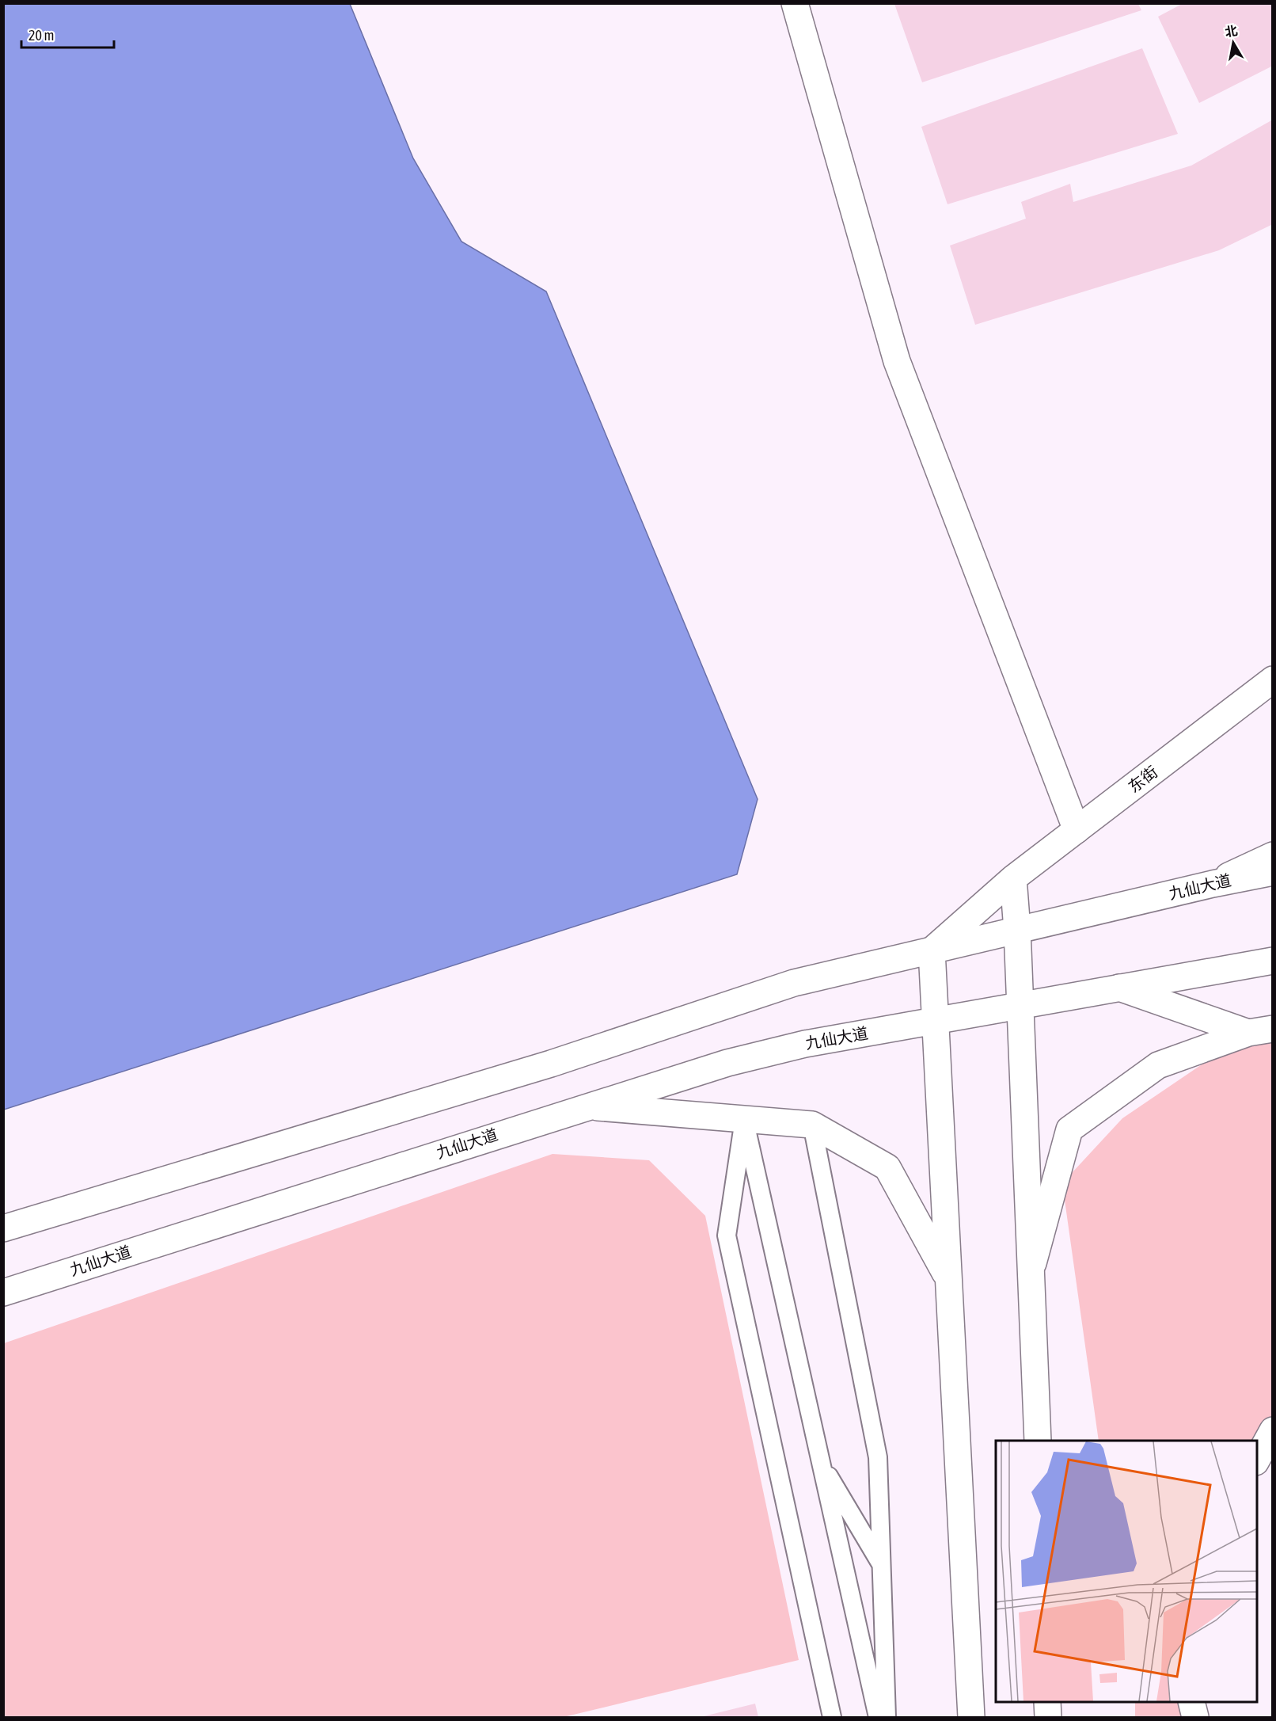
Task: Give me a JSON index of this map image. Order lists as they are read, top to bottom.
{
  "streets": {
    "main road": ["东街", "九仙大道"]
  },
  "crossings": [
    ["东街", "九仙大道"]
  ],
  "scale_bar": "20 m",
  "north": "top"
}
